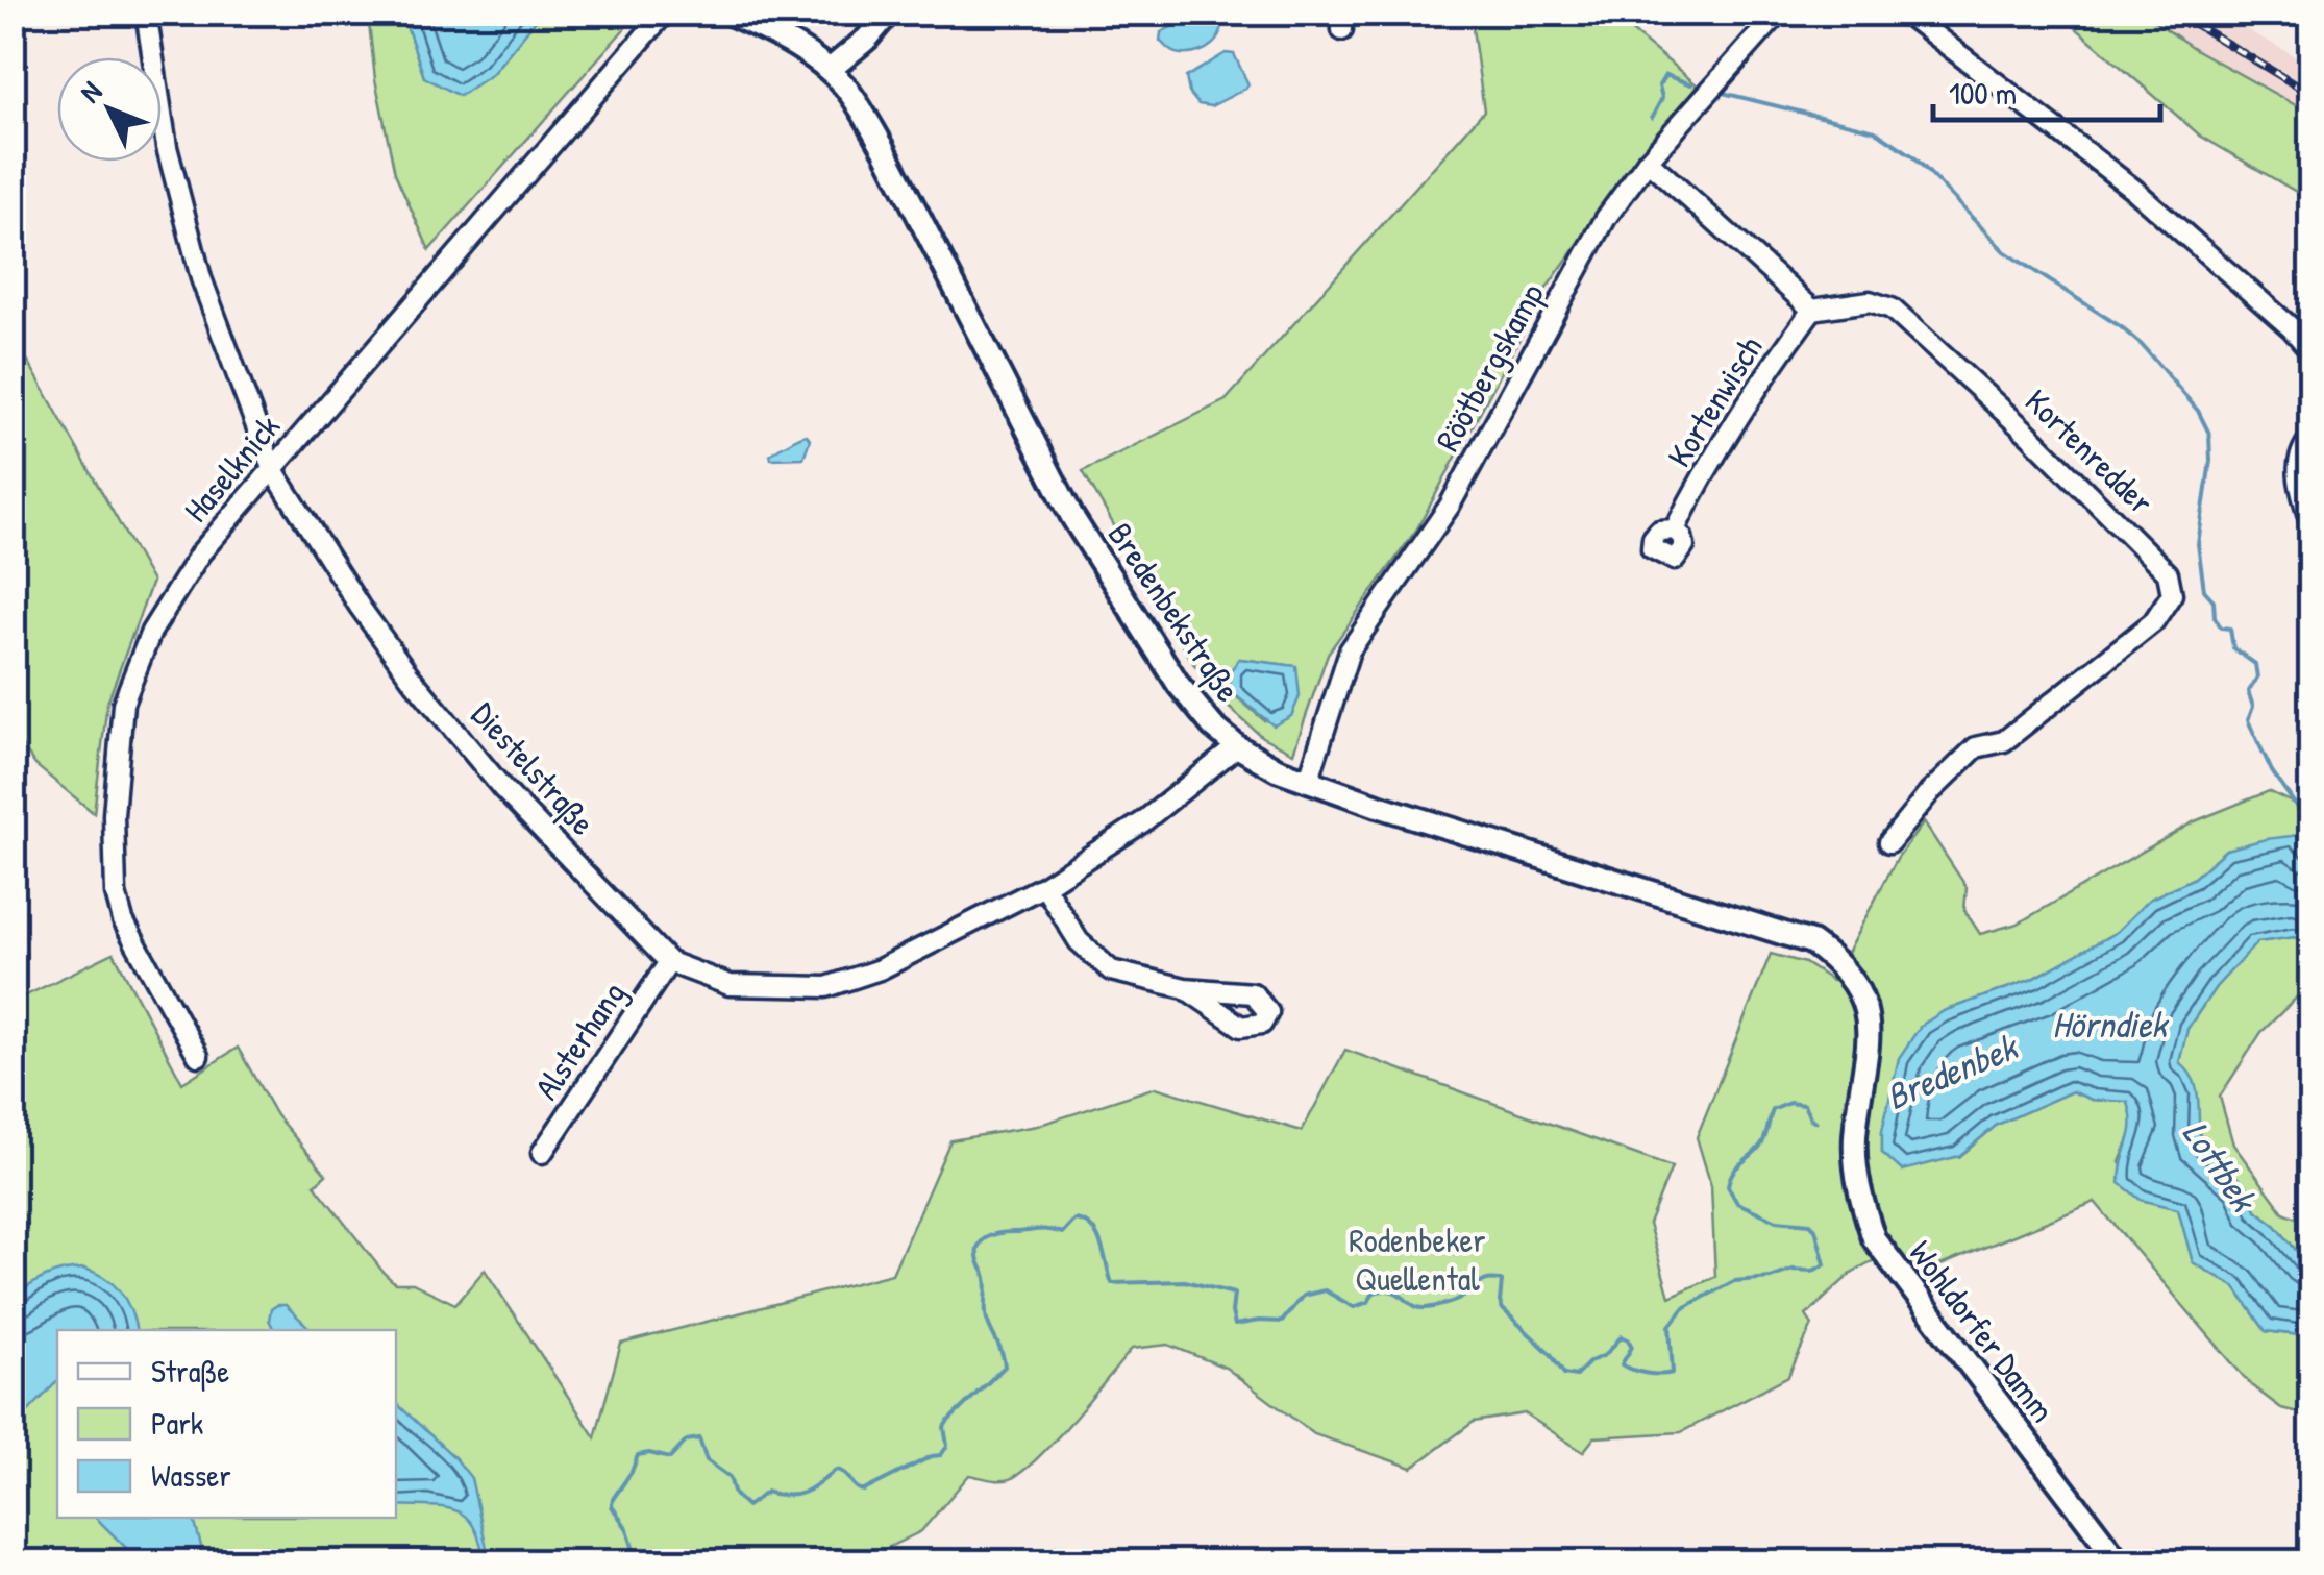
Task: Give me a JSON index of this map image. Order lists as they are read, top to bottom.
{
  "streets": {
    "street": [
      "Röötbergskamp",
      "Kortenwisch",
      "Kortenredder",
      "Haselknick",
      "Bredenbekstraße",
      "Diestelstraße",
      "Alsterhang",
      "Wohldorfer Damm"
    ]
  },
  "crossings": [
    ["Röötbergskamp", "Bredenbekstraße"],
    ["Kortenwisch", "Kortenredder"],
    ["Haselknick", "Diestelstraße"],
    ["Bredenbekstraße", "Diestelstraße"],
    ["Bredenbekstraße", "Wohldorfer Damm"],
    ["Diestelstraße", "Alsterhang"]
  ],
  "water": ["Hörndiek", "Bredenbek", "Lottbek"],
  "parks": ["Rodenbeker Quellental"],
  "legend": ["Straße", "Park", "Wasser"],
  "scale_bar": "100 m",
  "north": "top left"
}
